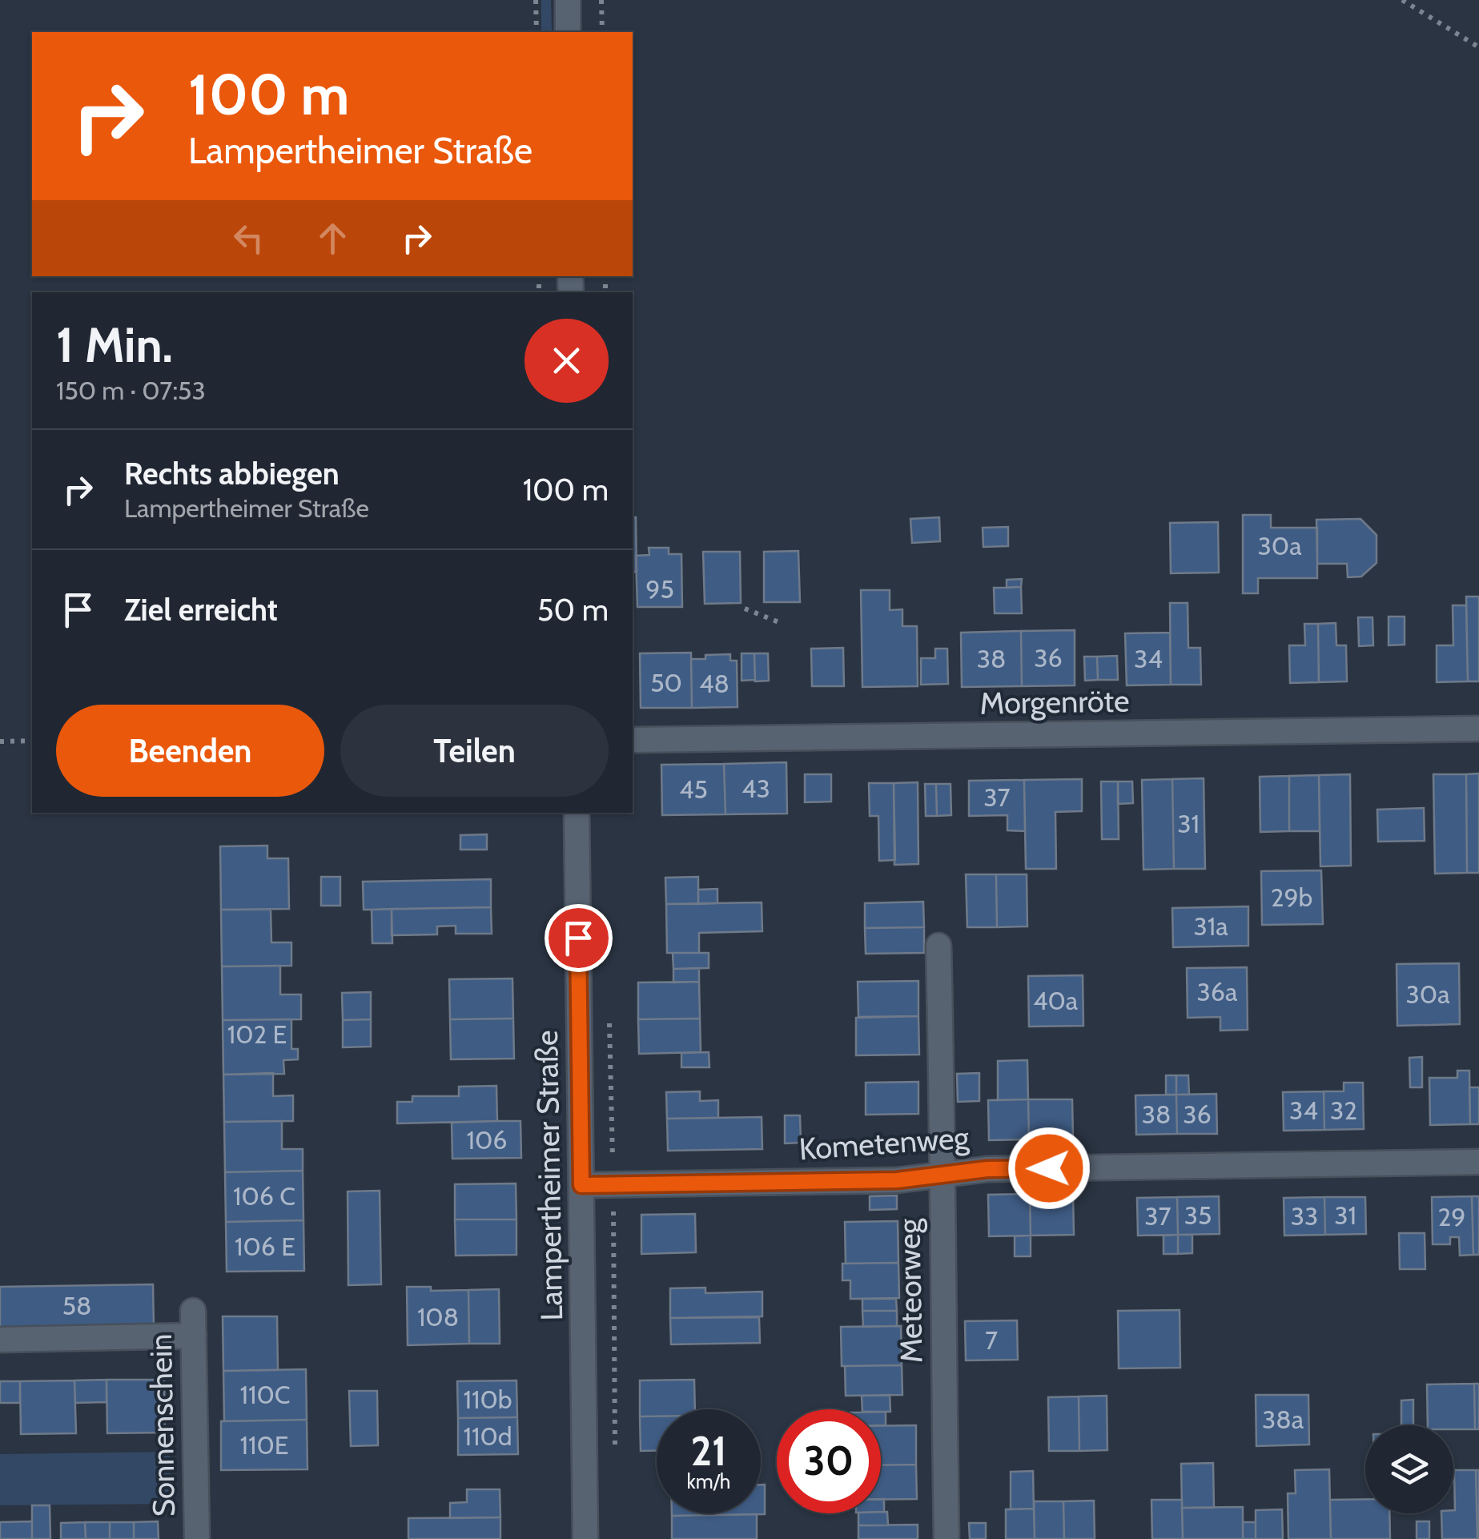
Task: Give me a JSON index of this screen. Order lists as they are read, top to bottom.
{
  "streets": {
    "street": [
      "Morgenröte",
      "Kometenweg",
      "Lampertheimer Straße",
      "Meteorweg",
      "Sonnenschein"
    ]
  },
  "crossings": [
    ["Kometenweg", "Lampertheimer Straße"],
    ["Kometenweg", "Meteorweg"]
  ],
  "house_numbers": [
    "30a",
    "95",
    "36",
    "38",
    "34",
    "50",
    "48",
    "43",
    "45",
    "37",
    "31",
    "29b",
    "31a",
    "36a",
    "30a",
    "40a",
    "102 E",
    "34",
    "32",
    "38",
    "36",
    "106",
    "106 C",
    "35",
    "31",
    "37",
    "33",
    "29",
    "106 E",
    "58",
    "108",
    "7",
    "110C",
    "110b",
    "38a",
    "110d",
    "110E"
  ],
  "page": {
    "turn": ["100 m", "Lampertheimer Straße"],
    "heading": ["1 Min.", "150 m · 07:53"],
    "list": [
      {
        "name": "Rechts abbiegen",
        "note": "Lampertheimer Straße",
        "value": "100 m"
      },
      {
        "name": "Ziel erreicht",
        "value": "50 m"
      }
    ],
    "buttons": ["Beenden", "Teilen"],
    "speed": "21 km/h",
    "limit": "30"
  }
}
